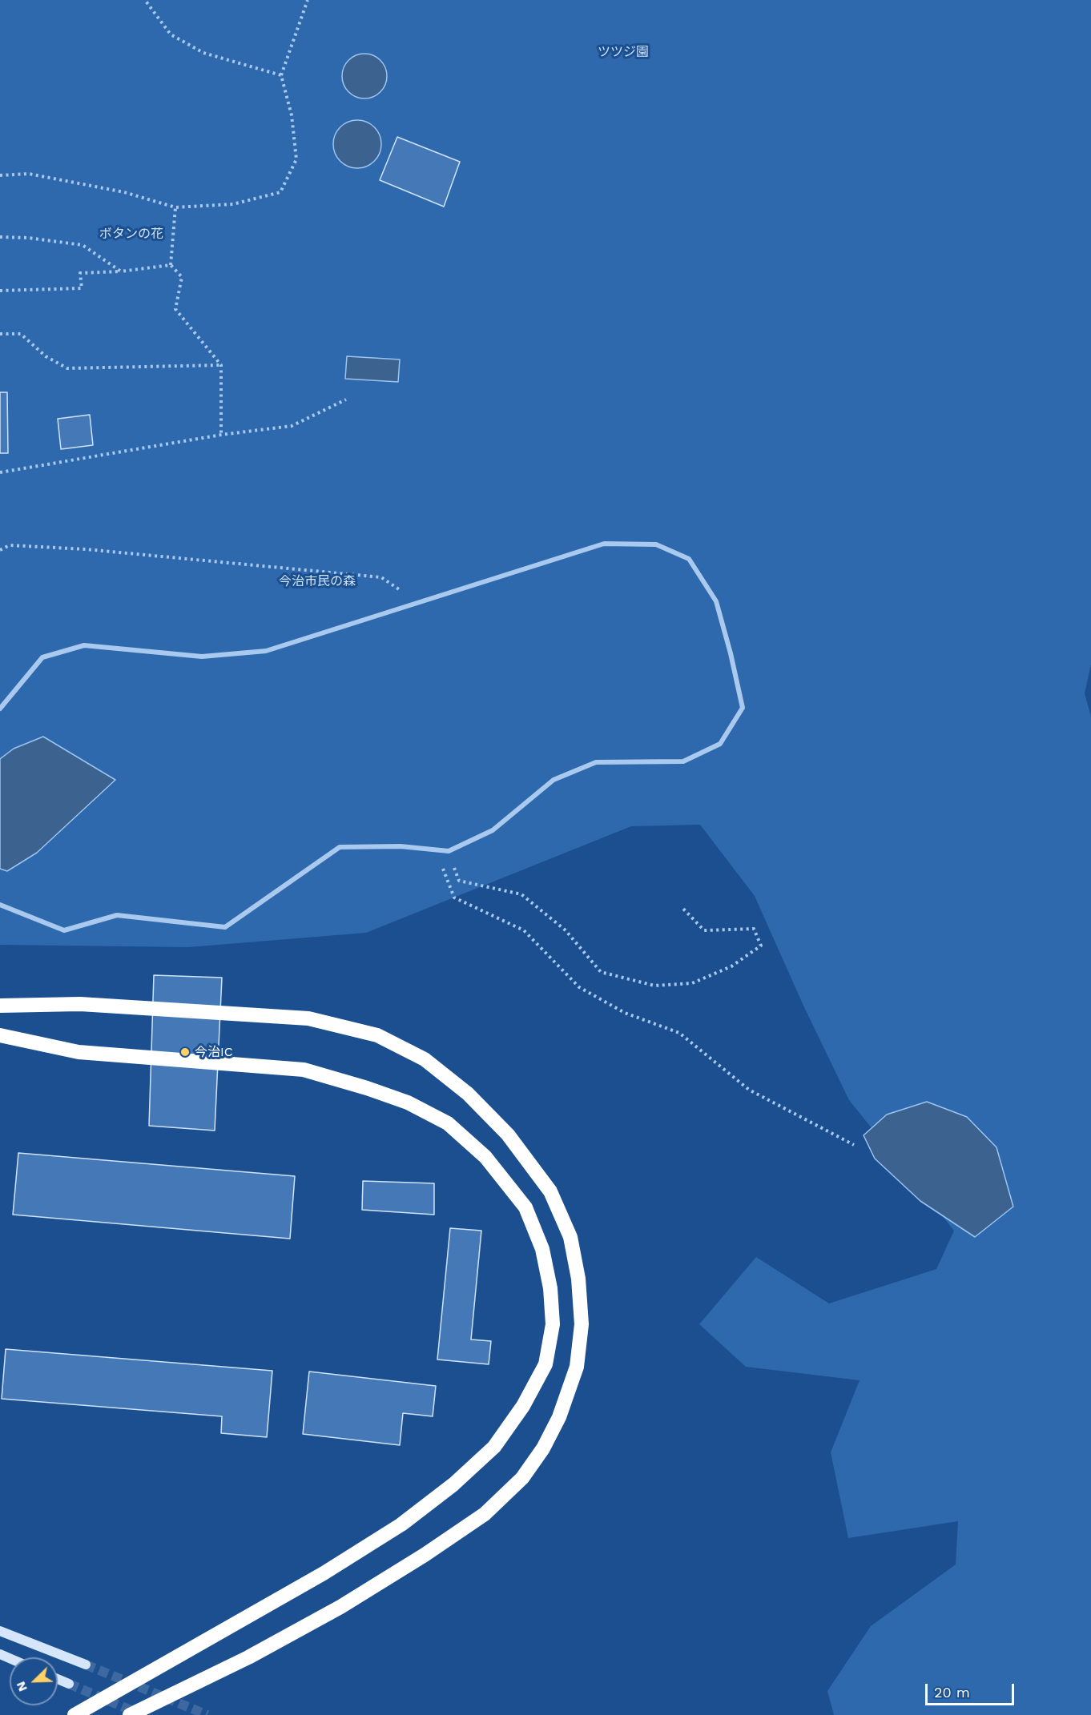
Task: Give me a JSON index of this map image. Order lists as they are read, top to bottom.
{
  "parks": ["ツツジ園", "ボタンの花", "今治市民の森"],
  "places": ["今治IC"],
  "scale_bar": "20 m",
  "north": "bottom left"
}
